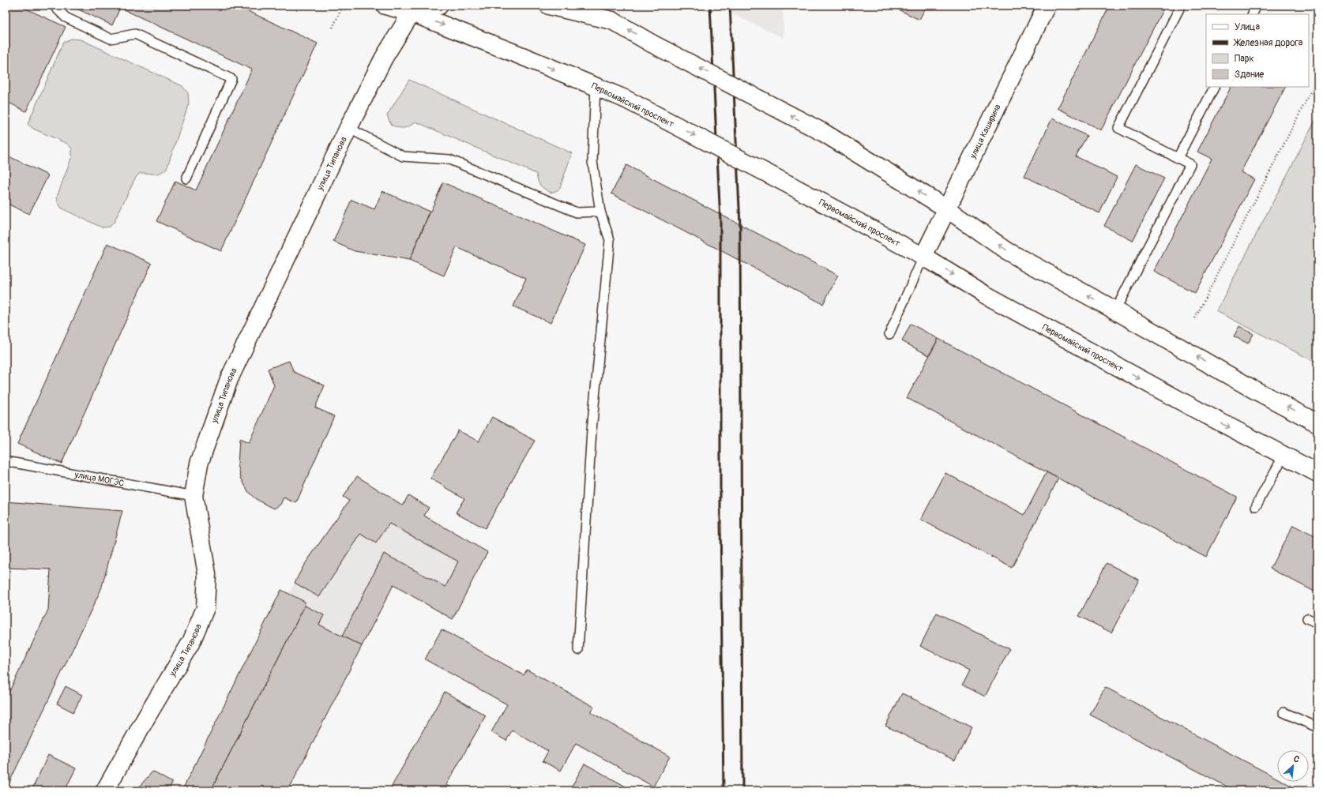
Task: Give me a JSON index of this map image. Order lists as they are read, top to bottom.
{
  "streets": {
    "main road": ["Первомайский проспект", "улица Каширина", "улица Типанова"],
    "lane": ["улица МОГЭС"]
  },
  "crossings": [
    ["Первомайский проспект", "улица Каширина"],
    ["Первомайский проспект", "улица Типанова"],
    ["улица Типанова", "улица МОГЭС"]
  ],
  "legend": [
    "Улица",
    "Железная дорога",
    "Парк",
    "Здание"
  ],
  "north": "top right"
}
